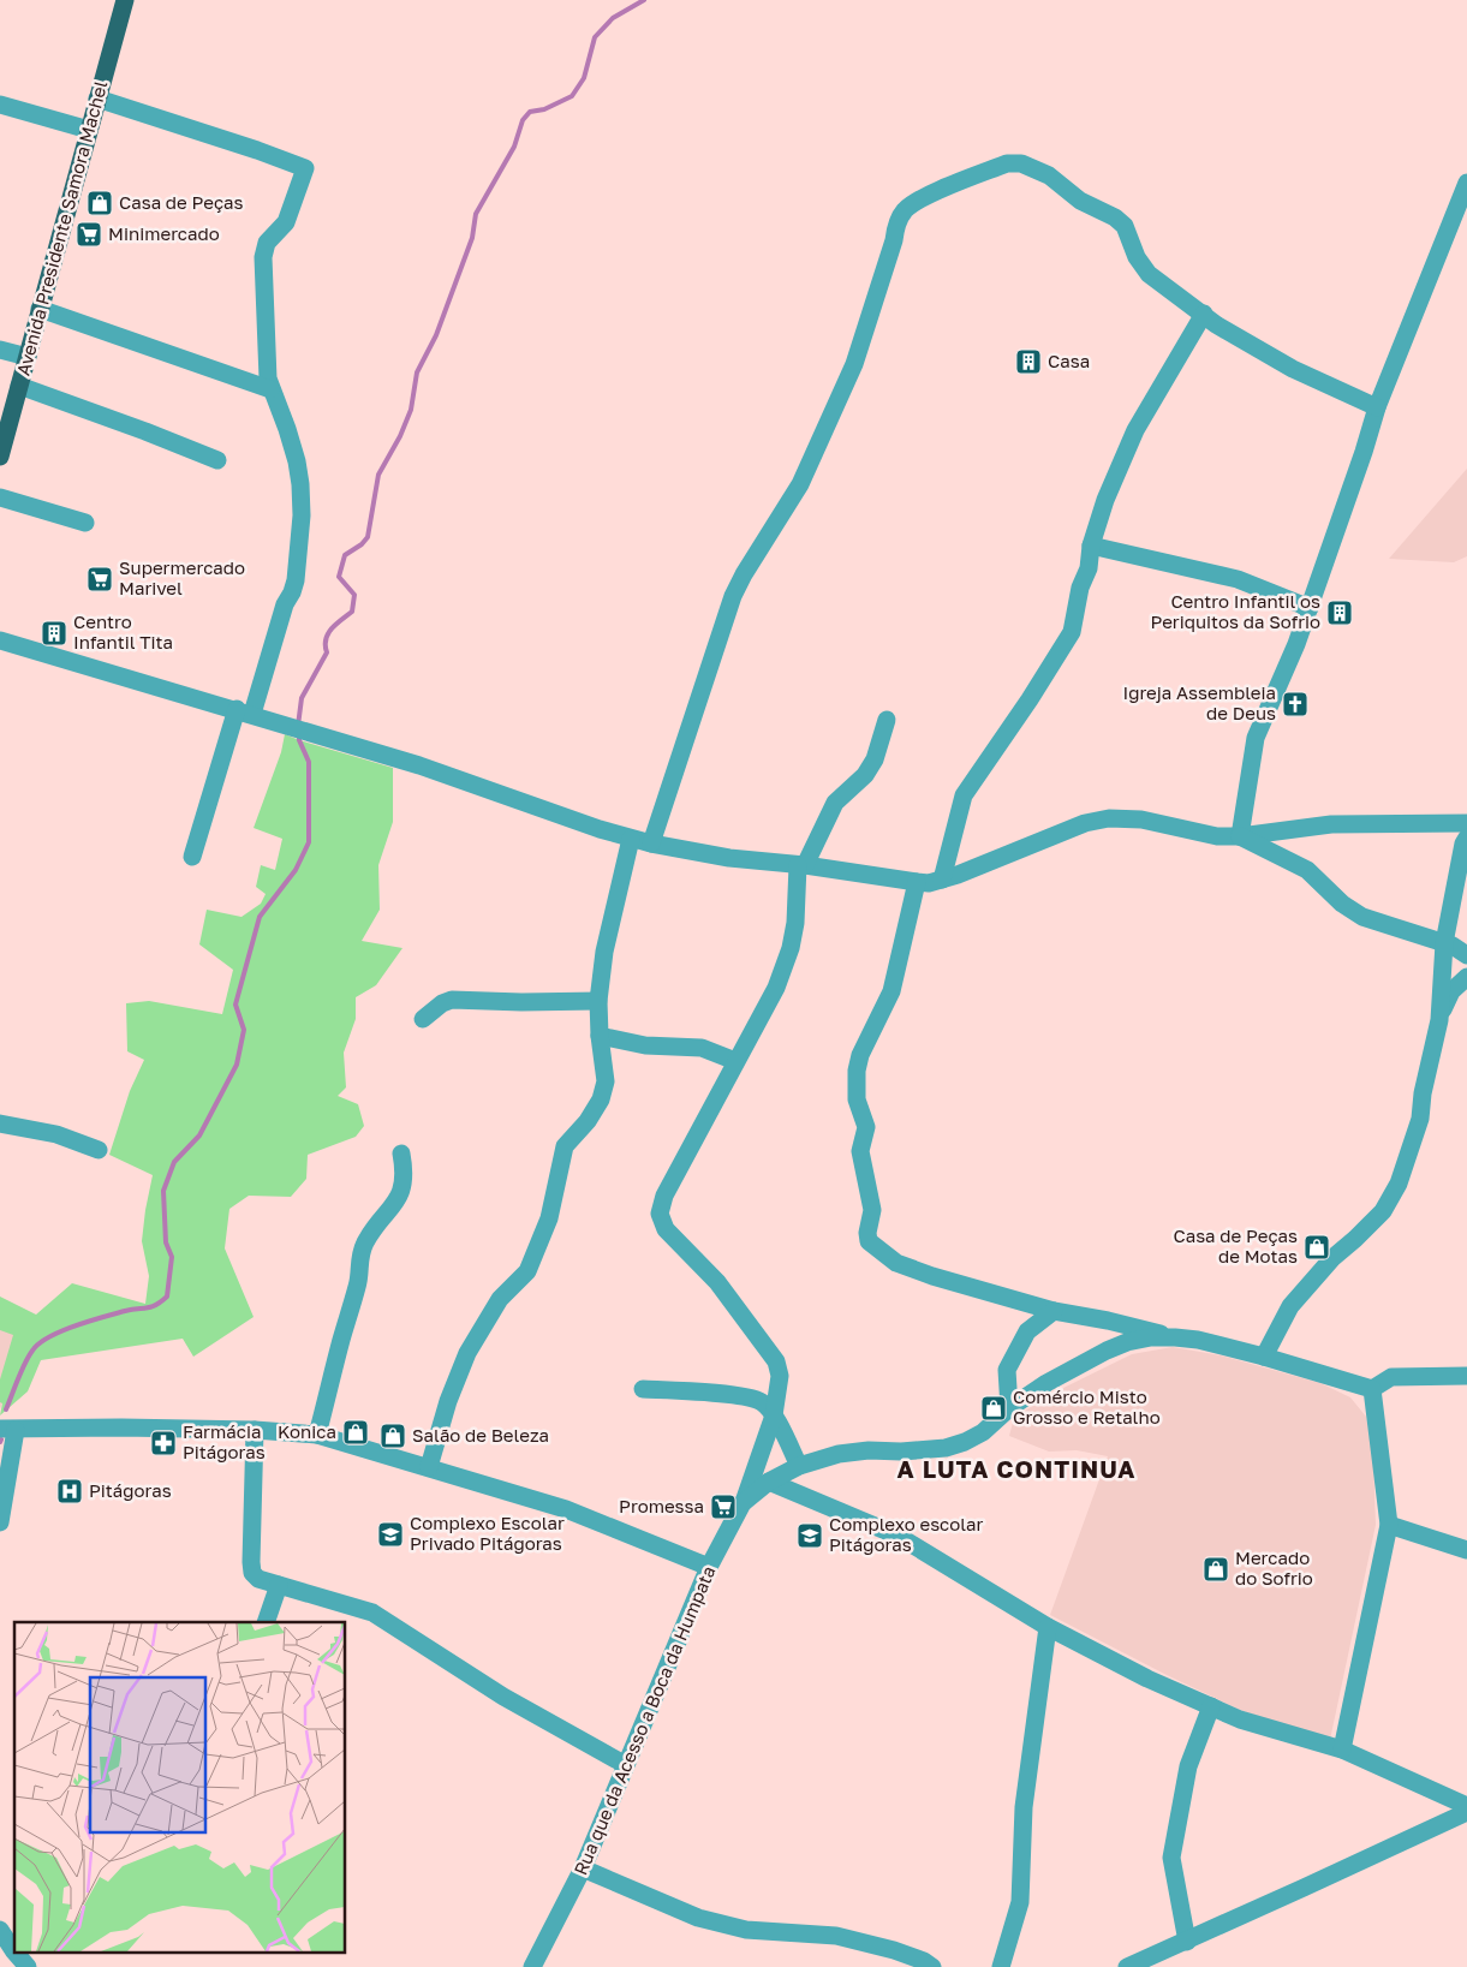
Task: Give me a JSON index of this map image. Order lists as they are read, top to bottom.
{
  "streets": {
    "main road": ["Avenida Presidente Samora Machel"],
    "street": ["Rua que da Acesso a Boca da Humpata"]
  },
  "districts": ["A LUTA CONTINUA"],
  "places": {
    "shop": [
      "Casa de Peças",
      "Casa de Peças de Motas",
      "Comércio Misto Grosso e Retalho",
      "Konica",
      "Salão de Beleza",
      "Mercado do Sofrio"
    ],
    "supermarket": ["Minimercado", "Supermercado Marivel", "Promessa"],
    "building": ["Casa", "Centro Infantil os Periquitos da Sofrio", "Centro Infantil Tita"],
    "church": ["Igreja Assembleia de Deus"],
    "pharmacy": ["Farmácia Pitágoras"],
    "hospital": ["Pitágoras"],
    "school or university": ["Complexo Escolar Privado Pitágoras", "Complexo escolar Pitágoras"]
  }
}
